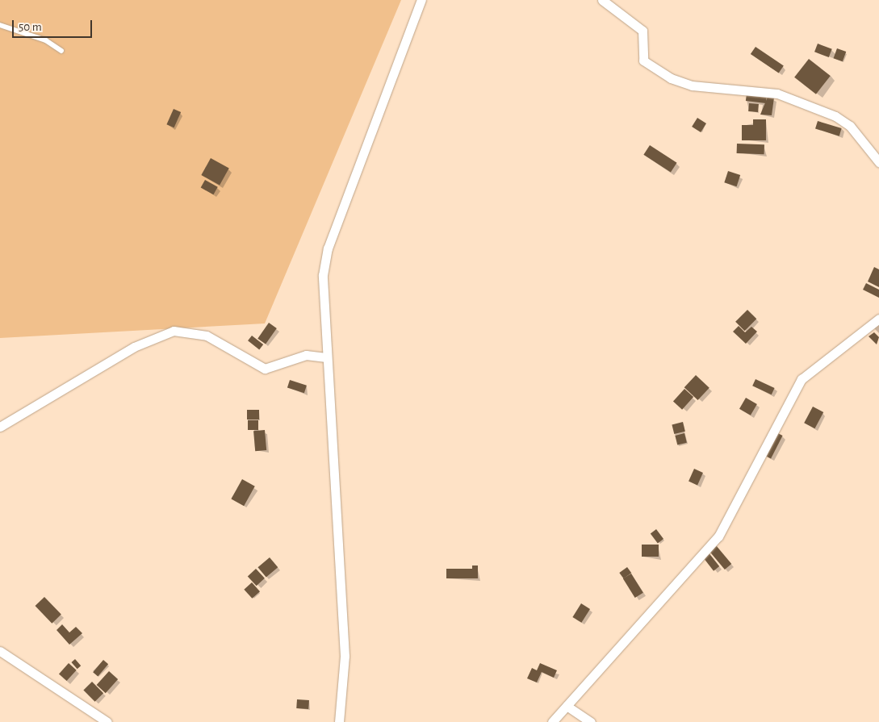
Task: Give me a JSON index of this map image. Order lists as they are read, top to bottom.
{
  "scale_bar": "50 m"
}
